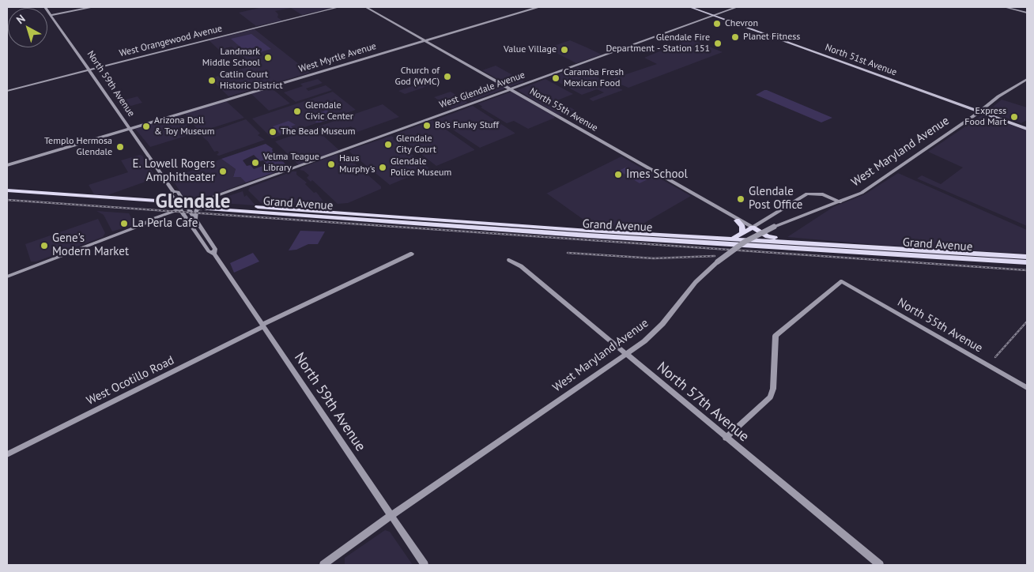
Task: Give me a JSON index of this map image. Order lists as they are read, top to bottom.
{
  "streets": {
    "highway": ["Grand Avenue"],
    "main road": ["North 51st Avenue"],
    "street": [
      "West Orangewood Avenue",
      "West Myrtle Avenue",
      "North 59th Avenue",
      "West Glendale Avenue",
      "North 55th Avenue",
      "West Maryland Avenue",
      "West Ocotillo Road",
      "North 57th Avenue"
    ]
  },
  "crossings": [
    ["West Orangewood Avenue", "North 59th Avenue"],
    ["West Myrtle Avenue", "North 59th Avenue"],
    ["West Myrtle Avenue", "North 55th Avenue"],
    ["North 51st Avenue", "West Glendale Avenue"],
    ["North 51st Avenue", "West Maryland Avenue"],
    ["North 59th Avenue", "West Glendale Avenue"],
    ["North 59th Avenue", "West Maryland Avenue"],
    ["North 59th Avenue", "West Ocotillo Road"],
    ["West Glendale Avenue", "North 55th Avenue"],
    ["West Glendale Avenue", "Grand Avenue"],
    ["North 55th Avenue", "North 57th Avenue"],
    ["West Maryland Avenue", "North 57th Avenue"]
  ],
  "districts": ["Glendale"],
  "places": [
    "Chevron",
    "Planet Fitness",
    "Glendale Fire Department - Station 151",
    "Value Village",
    "Landmark Middle School",
    "Church of God (WMC)",
    "Caramba Fresh Mexican Food",
    "Catlin Court Historic District",
    "Glendale Civic Center",
    "Express Food Mart",
    "Bo's Funky Stuff",
    "Arizona Doll & Toy Museum",
    "The Bead Museum",
    "Glendale City Court",
    "Templo Hermosa Glendale",
    "Velma Teague Library",
    "Haus Murphy's",
    "Glendale Police Museum",
    "E. Lowell Rogers Amphitheater",
    "Imes School",
    "Glendale Post Office",
    "La Perla Cafe",
    "Gene's Modern Market"
  ],
  "north": "top left"
}
